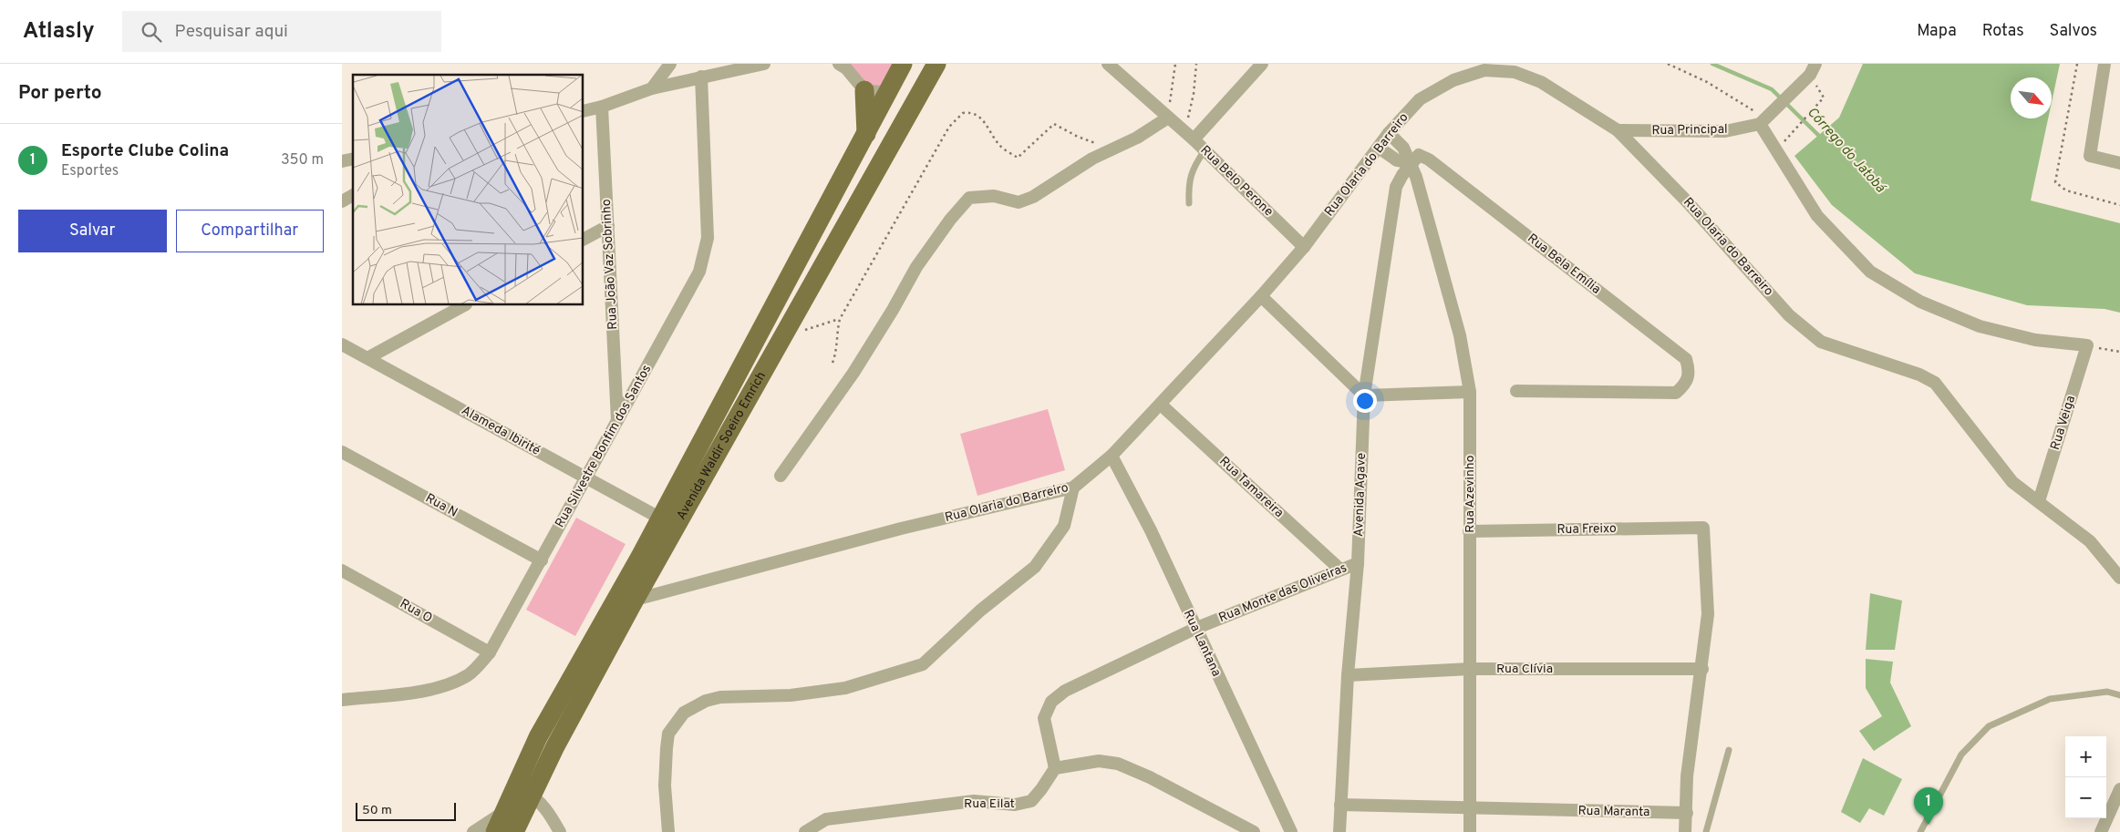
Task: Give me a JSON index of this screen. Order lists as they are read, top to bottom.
{
  "streets": {
    "main road": ["Avenida Waldir Soeiro Emrich"],
    "street": [
      "Rua Principal",
      "Rua Olaria do Barreiro",
      "Rua Belo Perone",
      "Rua João Vaz Sobrinho",
      "Rua Bela Emília",
      "Rua Veiga",
      "Alameda Ibirité",
      "Rua Silvestre Bonfim dos Santos",
      "Rua Tamareira",
      "Rua Azevinho",
      "Avenida Agave",
      "Rua N",
      "Rua Freixo",
      "Rua Monte das Oliveiras",
      "Rua O",
      "Rua Lantana",
      "Rua Clívia",
      "Rua Eilat",
      "Rua Maranta"
    ]
  },
  "crossings": [
    ["Rua Principal", "Rua Olaria do Barreiro"],
    ["Rua Olaria do Barreiro", "Rua Belo Perone"],
    ["Rua Olaria do Barreiro", "Rua Veiga"],
    ["Rua Olaria do Barreiro", "Avenida Waldir Soeiro Emrich"],
    ["Rua Olaria do Barreiro", "Rua Tamareira"],
    ["Rua Olaria do Barreiro", "Rua Azevinho"],
    ["Rua Olaria do Barreiro", "Rua Lantana"],
    ["Rua João Vaz Sobrinho", "Rua Silvestre Bonfim dos Santos"],
    ["Rua Bela Emília", "Rua Azevinho"],
    ["Rua Bela Emília", "Avenida Agave"],
    ["Alameda Ibirité", "Avenida Waldir Soeiro Emrich"],
    ["Alameda Ibirité", "Rua Silvestre Bonfim dos Santos"],
    ["Rua Silvestre Bonfim dos Santos", "Rua N"],
    ["Rua Silvestre Bonfim dos Santos", "Rua O"],
    ["Rua Tamareira", "Rua Monte das Oliveiras"],
    ["Rua Azevinho", "Avenida Agave"],
    ["Rua Azevinho", "Rua Freixo"],
    ["Rua Azevinho", "Rua Clívia"],
    ["Rua Azevinho", "Rua Maranta"],
    ["Avenida Agave", "Rua Monte das Oliveiras"],
    ["Avenida Agave", "Rua Clívia"],
    ["Avenida Agave", "Rua Maranta"],
    ["Rua Freixo", "Rua Clívia"],
    ["Rua Monte das Oliveiras", "Rua Lantana"],
    ["Rua Monte das Oliveiras", "Rua Eilat"]
  ],
  "water": ["Córrego do Jatobá"],
  "scale_bar": "50 m",
  "north": "bottom right",
  "page": {
    "header": "Atlasly",
    "search": "Pesquisar aqui",
    "nav": ["Mapa", "Rotas", "Salvos"],
    "heading": "Por perto",
    "list": [
      {
        "mark": "1",
        "name": "Esporte Clube Colina",
        "note": "Esportes",
        "value": "350 m"
      }
    ],
    "buttons": ["Salvar", "Compartilhar"],
    "map_buttons": ["+", "−"],
    "pins": "1",
    "scale": "50 m"
  }
}
